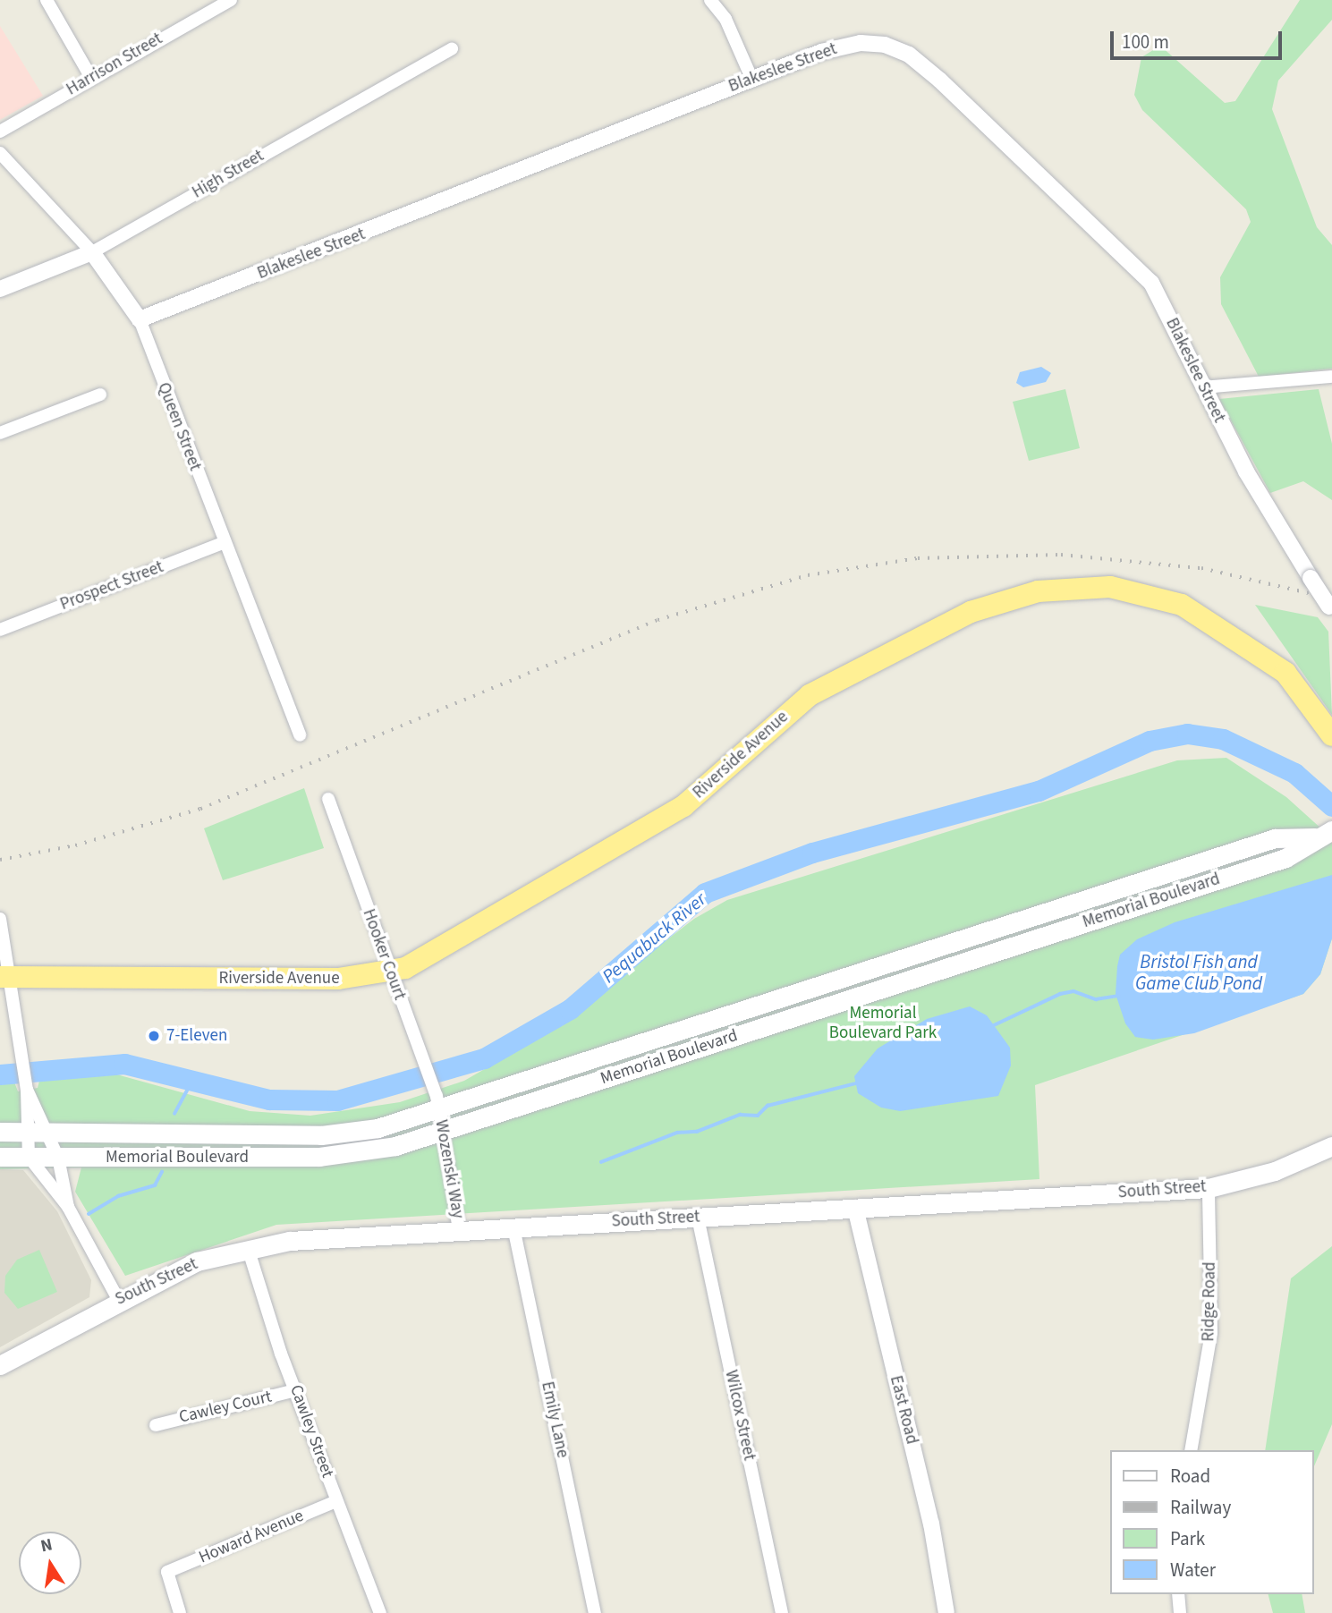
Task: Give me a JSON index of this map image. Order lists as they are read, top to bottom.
{
  "streets": {
    "highway": ["Riverside Avenue"],
    "main road": ["Memorial Boulevard", "South Street"],
    "street": [
      "Harrison Street",
      "Blakeslee Street",
      "High Street",
      "Queen Street",
      "Prospect Street",
      "Hooker Court",
      "Wozenski Way",
      "Ridge Road",
      "Cawley Court",
      "East Road",
      "Wilcox Street",
      "Emily Lane",
      "Cawley Street",
      "Howard Avenue"
    ]
  },
  "crossings": [
    ["Blakeslee Street", "Queen Street"],
    ["High Street", "Queen Street"],
    ["Queen Street", "Prospect Street"],
    ["Riverside Avenue", "Hooker Court"],
    ["Memorial Boulevard", "Hooker Court"],
    ["Memorial Boulevard", "Wozenski Way"],
    ["Hooker Court", "Wozenski Way"],
    ["Wozenski Way", "South Street"],
    ["South Street", "Ridge Road"],
    ["South Street", "East Road"],
    ["South Street", "Wilcox Street"],
    ["South Street", "Emily Lane"],
    ["South Street", "Cawley Street"],
    ["Cawley Court", "Cawley Street"],
    ["Cawley Street", "Howard Avenue"]
  ],
  "water": ["Pequabuck River", "Bristol Fish and Game Club Pond"],
  "parks": ["Memorial Boulevard Park"],
  "places": ["7-Eleven"],
  "legend": [
    "Road",
    "Railway",
    "Park",
    "Water"
  ],
  "scale_bar": "100 m",
  "north": "top"
}
